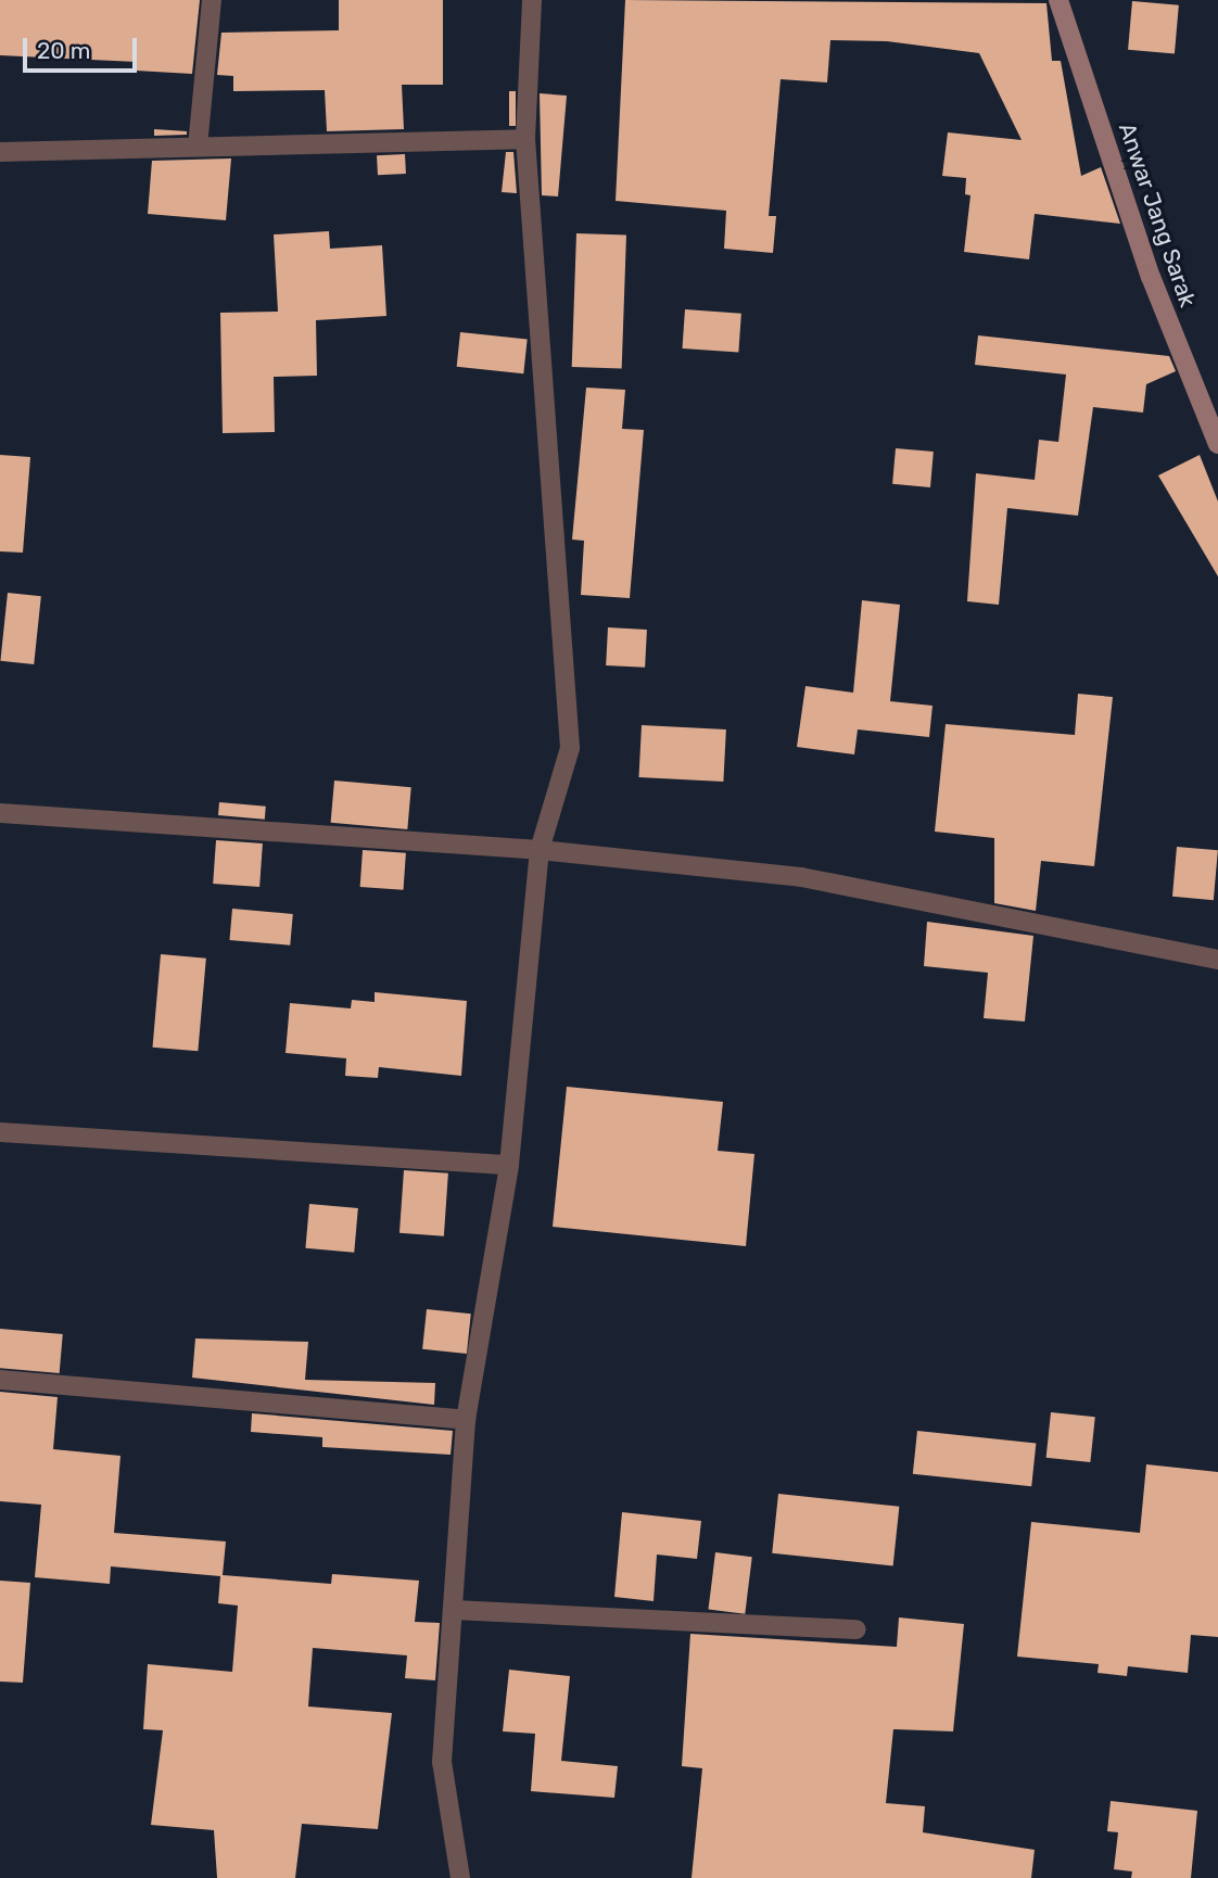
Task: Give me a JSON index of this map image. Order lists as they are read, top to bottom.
{
  "streets": {
    "main road": ["Anwar Jang Sarak"]
  },
  "scale_bar": "20 m"
}
